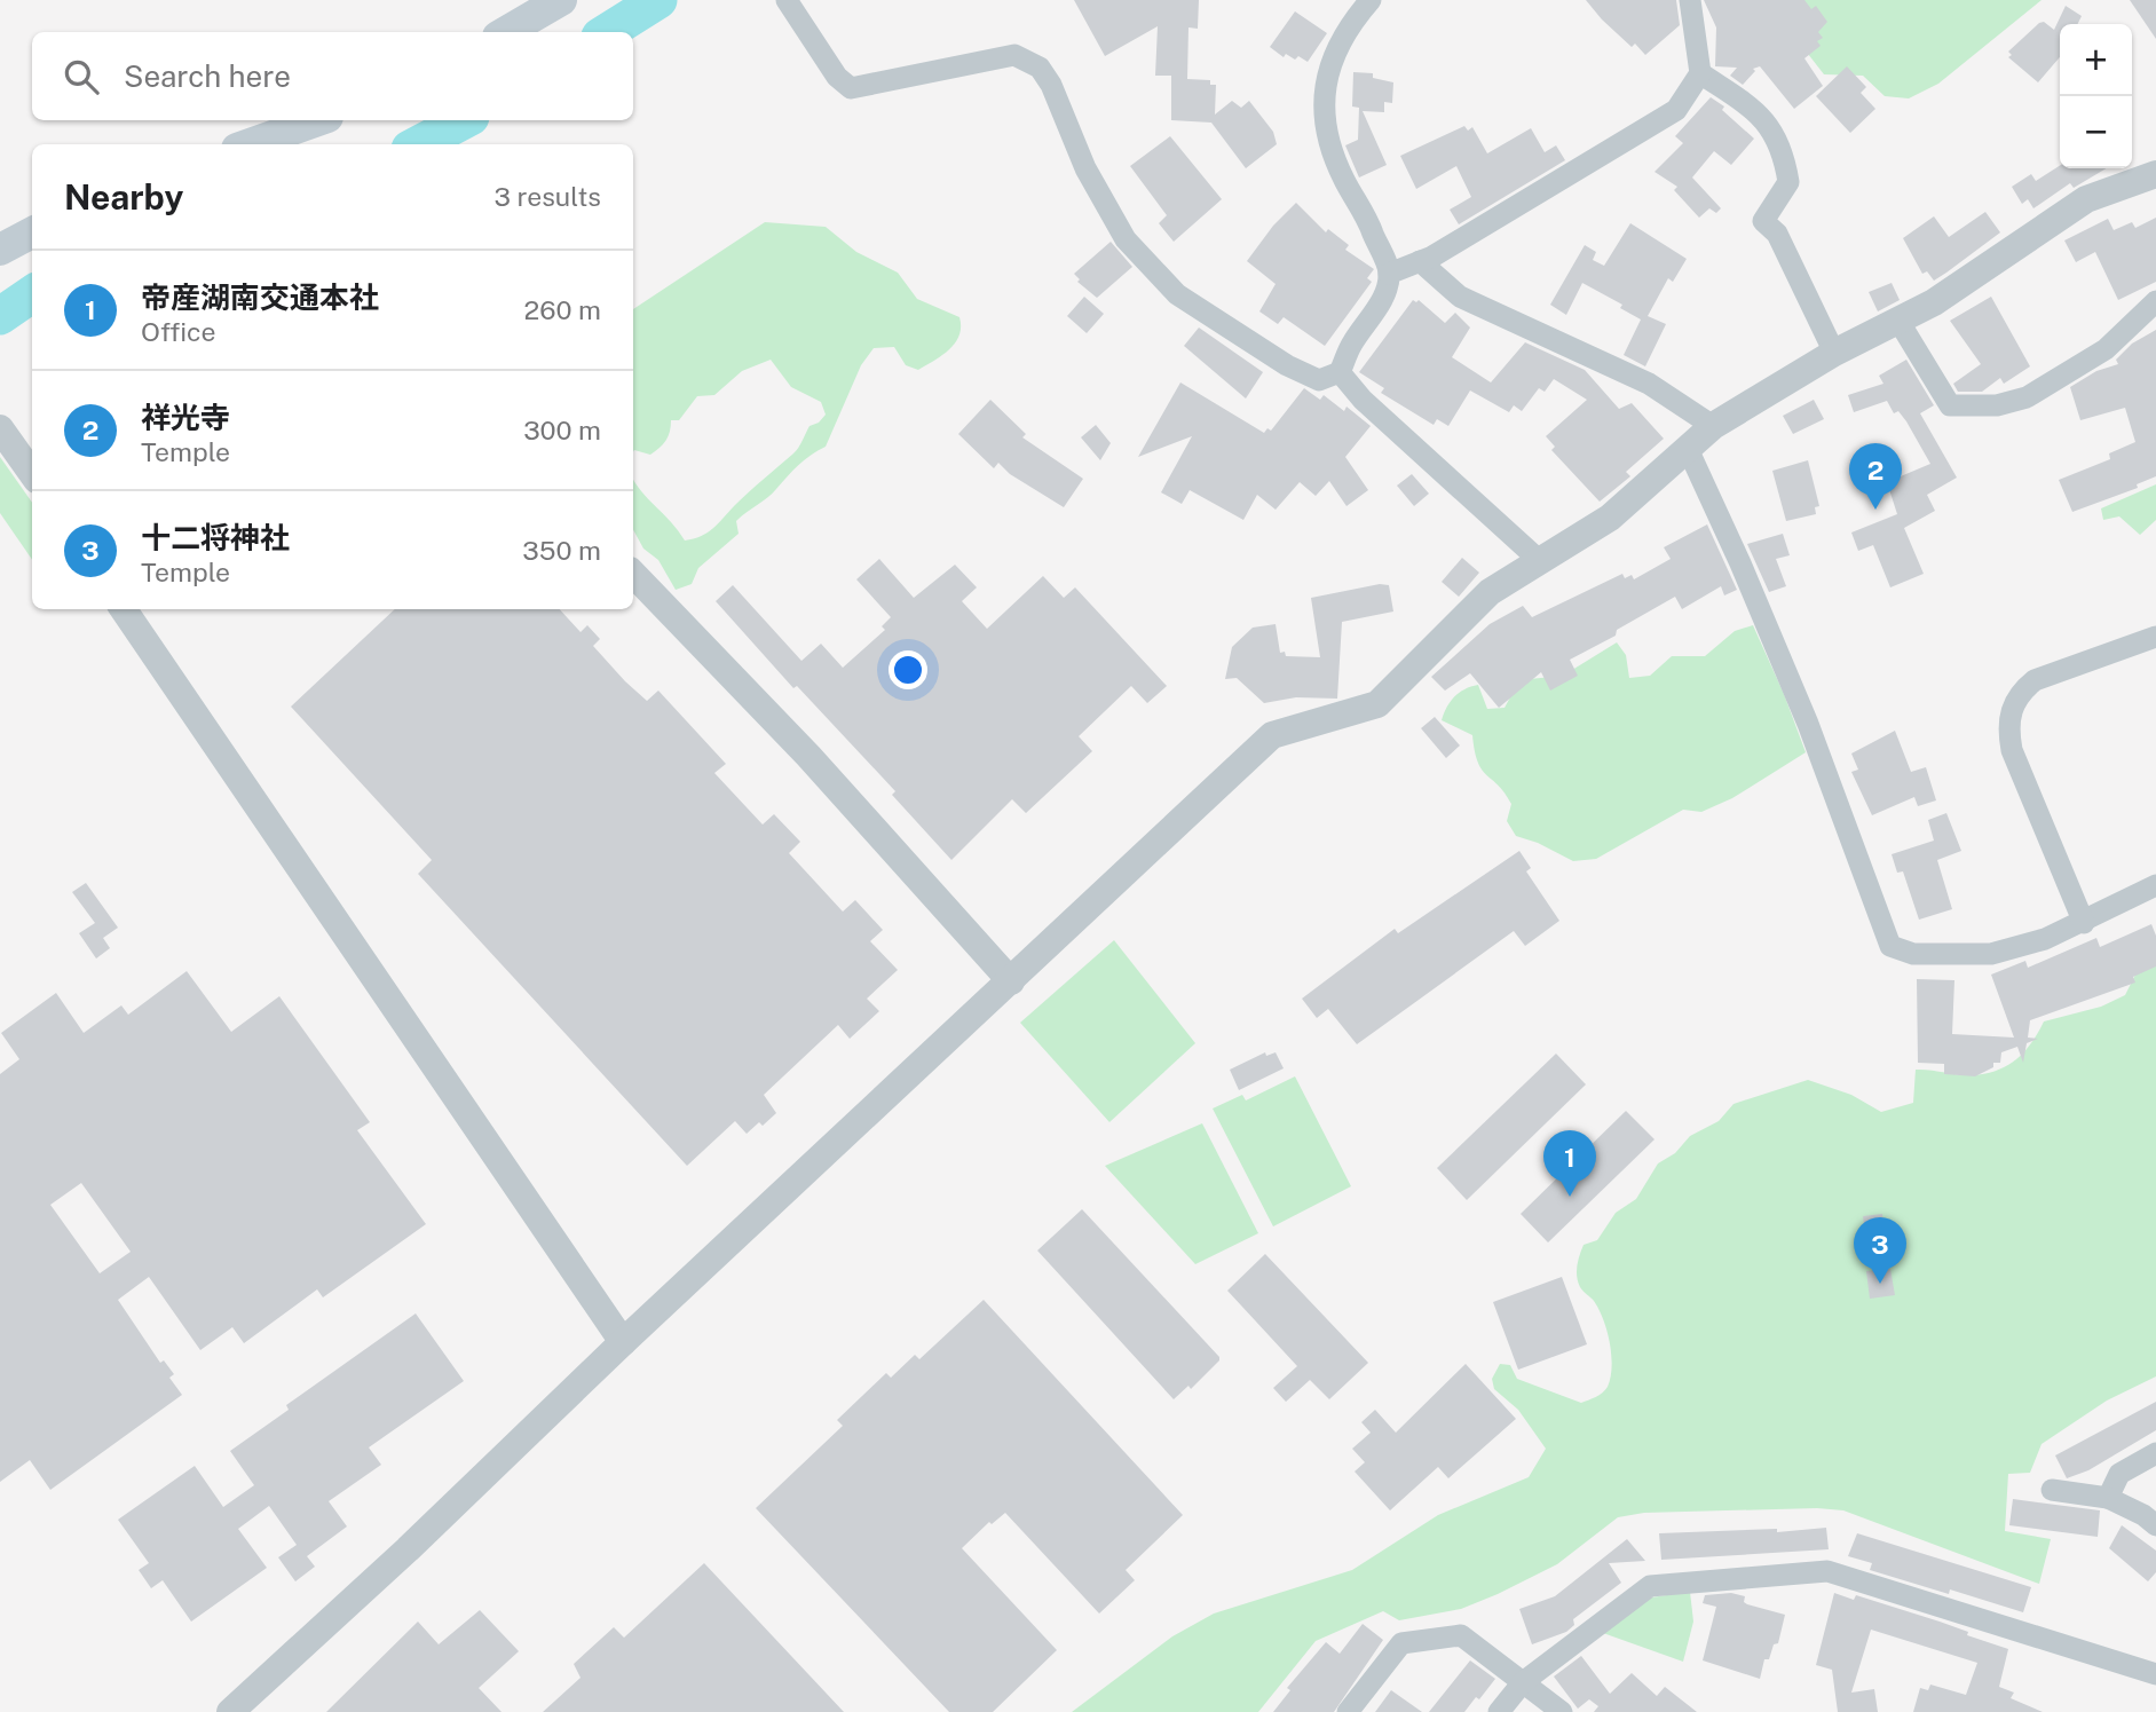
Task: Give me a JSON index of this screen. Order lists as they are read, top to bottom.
{
  "page": {
    "map_buttons": ["+", "−"],
    "search": "Search here",
    "heading": ["Nearby", "3 results"],
    "list": [
      {
        "mark": "1",
        "name": "帝産湖南交通本社",
        "note": "Office",
        "value": "260 m"
      },
      {
        "mark": "2",
        "name": "祥光寺",
        "note": "Temple",
        "value": "300 m"
      },
      {
        "mark": "3",
        "name": "十二将神社",
        "note": "Temple",
        "value": "350 m"
      }
    ],
    "pins": ["2", "1", "3"]
  }
}
